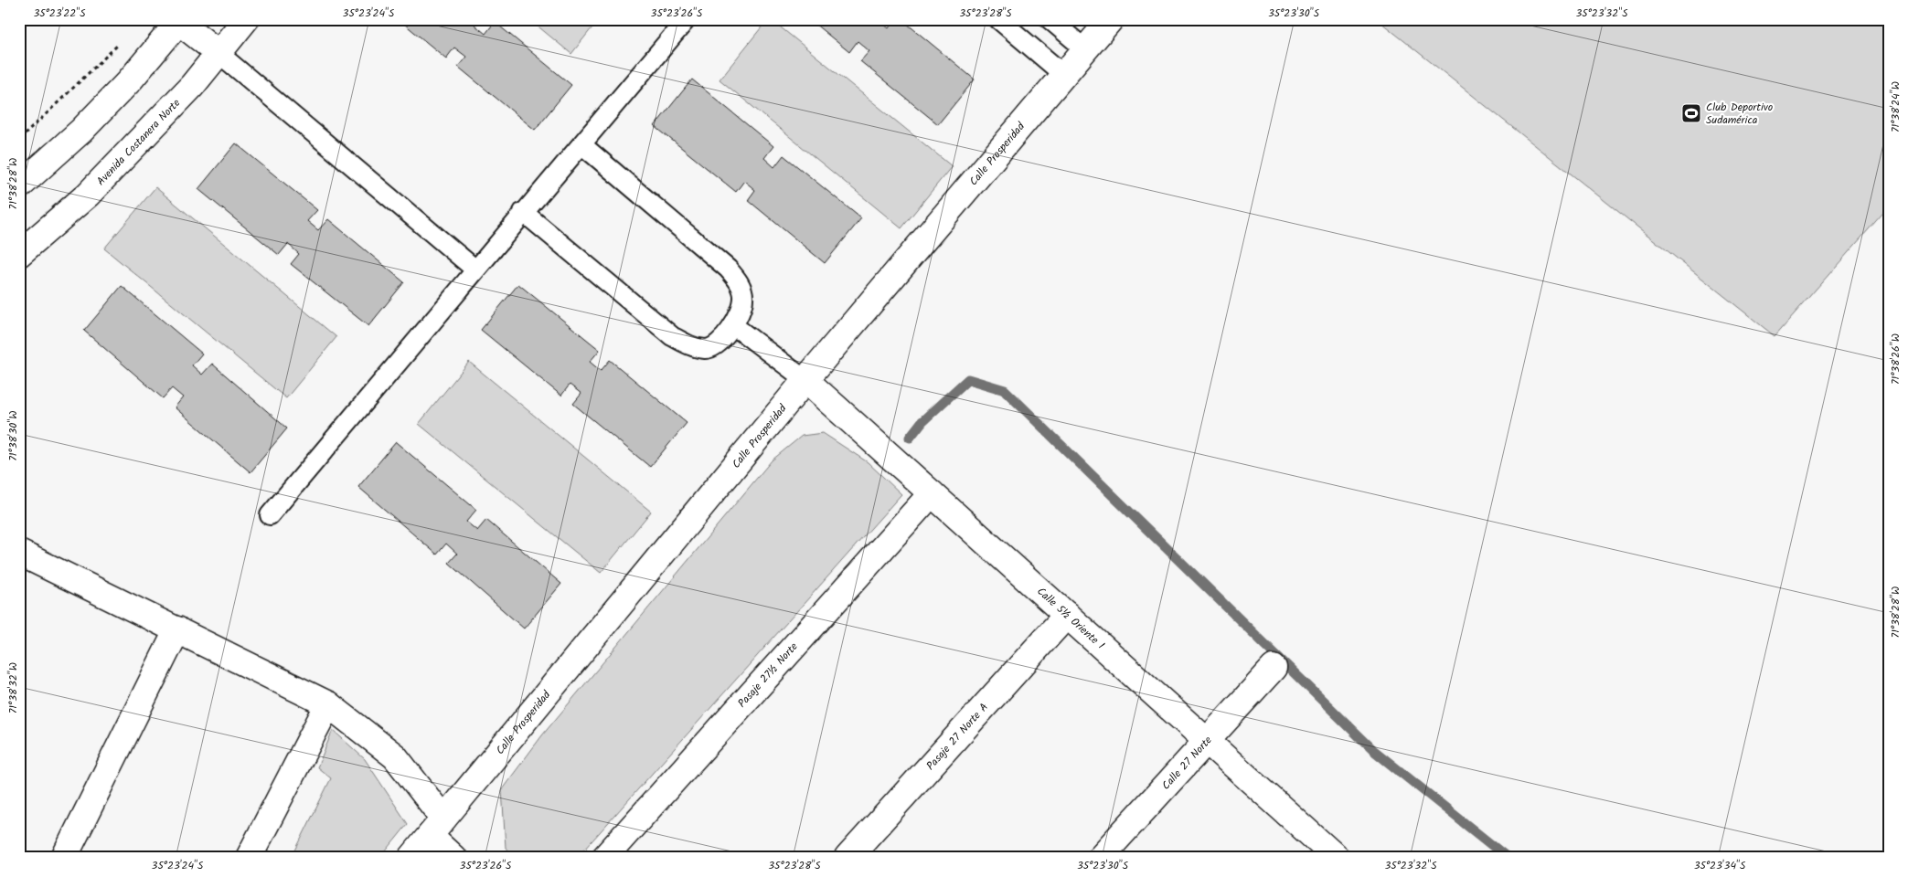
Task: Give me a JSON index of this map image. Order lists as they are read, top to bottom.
{
  "streets": {
    "street": [
      "Avenida Costanera Norte",
      "Calle Prosperidad",
      "Calle 5½ Oriente I",
      "Pasaje 27½ Norte",
      "Pasaje 27 Norte A",
      "Calle 27 Norte"
    ]
  },
  "crossings": [
    ["Calle Prosperidad", "Calle 5½ Oriente I"],
    ["Calle 5½ Oriente I", "Pasaje 27½ Norte"],
    ["Calle 5½ Oriente I", "Pasaje 27 Norte A"],
    ["Calle 5½ Oriente I", "Calle 27 Norte"]
  ],
  "places": {
    "sports": ["Club Deportivo Sudamérica"]
  },
  "coordinates": [
    "35°23'22\"S",
    "35°23'24\"S",
    "35°23'26\"S",
    "35°23'28\"S",
    "35°23'30\"S",
    "35°23'32\"S",
    "71°38'24\"W",
    "71°38'28\"W",
    "71°38'26\"W",
    "71°38'30\"W",
    "71°38'32\"W",
    "35°23'34\"S"
  ]
}
